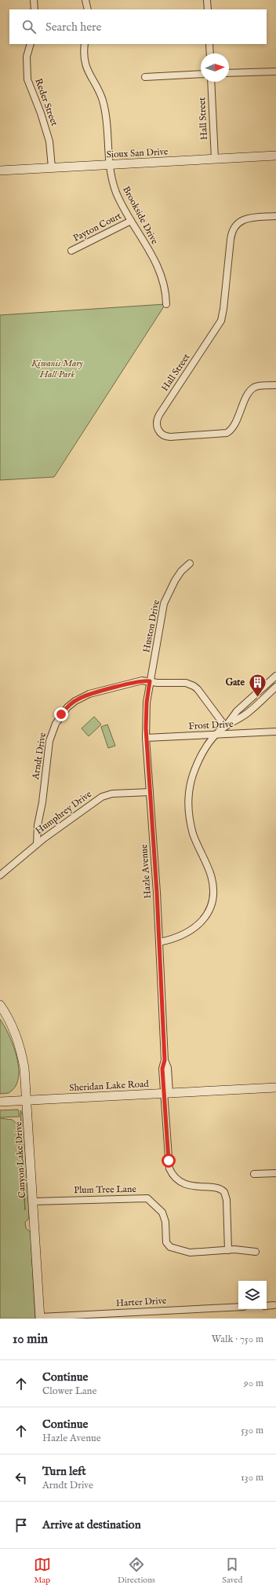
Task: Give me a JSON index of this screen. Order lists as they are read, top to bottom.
{
  "streets": {
    "street": [
      "Reder Street",
      "Hall Street",
      "Sioux San Drive",
      "Brookside Drive",
      "Payton Court",
      "Huston Drive",
      "Frost Drive",
      "Arndt Drive",
      "Humphrey Drive",
      "Hazle Avenue",
      "Sheridan Lake Road",
      "Canyon Lake Drive",
      "Plum Tree Lane",
      "Harter Drive"
    ]
  },
  "crossings": [
    ["Reder Street", "Sioux San Drive"],
    ["Hall Street", "Sioux San Drive"],
    ["Sioux San Drive", "Brookside Drive"],
    ["Brookside Drive", "Payton Court"],
    ["Huston Drive", "Arndt Drive"],
    ["Huston Drive", "Hazle Avenue"],
    ["Frost Drive", "Hazle Avenue"],
    ["Arndt Drive", "Humphrey Drive"],
    ["Arndt Drive", "Hazle Avenue"],
    ["Humphrey Drive", "Hazle Avenue"],
    ["Hazle Avenue", "Sheridan Lake Road"],
    ["Hazle Avenue", "Plum Tree Lane"],
    ["Sheridan Lake Road", "Canyon Lake Drive"],
    ["Canyon Lake Drive", "Plum Tree Lane"],
    ["Canyon Lake Drive", "Harter Drive"]
  ],
  "parks": ["Kiwanis Mary Hall Park"],
  "places": {
    "building": ["Gate"]
  },
  "north": "right",
  "page": {
    "search": "Search here",
    "heading": ["10 min", "Walk · 750 m"],
    "list": [
      ["Continue", "Clower Lane", "90 m"],
      ["Continue", "Hazle Avenue", "530 m"],
      ["Turn left", "Arndt Drive", "130 m"],
      "Arrive at destination"
    ],
    "nav": ["Map", "Directions", "Saved"]
  }
}
